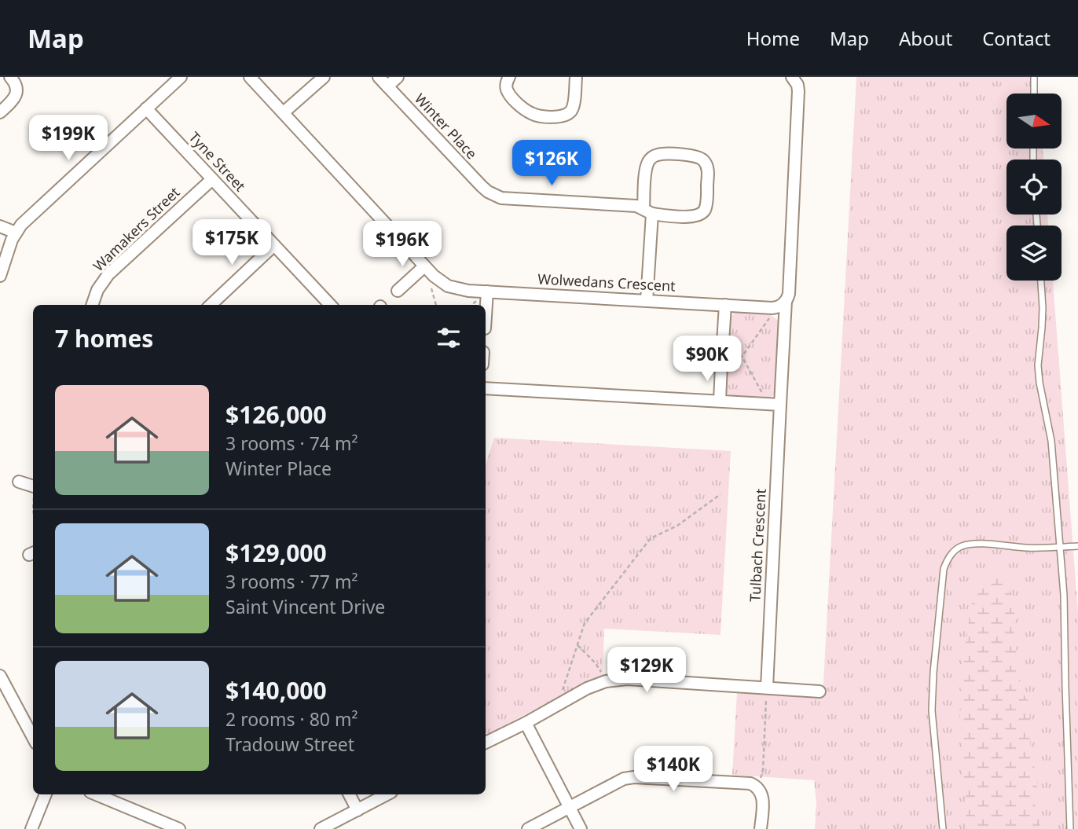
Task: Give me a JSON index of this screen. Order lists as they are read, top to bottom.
{
  "streets": {
    "street": [
      "Winter Place",
      "Tyne Street",
      "Wamakers Street",
      "Wolwedans Crescent",
      "Tulbach Crescent"
    ]
  },
  "crossings": [
    ["Winter Place", "Wolwedans Crescent"],
    ["Tyne Street", "Wamakers Street"],
    ["Wolwedans Crescent", "Tulbach Crescent"]
  ],
  "north": "right",
  "page": {
    "header": "Map",
    "nav": [
      "Home",
      "Map",
      "About",
      "Contact"
    ],
    "price": [
      "$199K",
      "$126K",
      "$175K",
      "$196K",
      "$90K",
      "$129K",
      "$140K"
    ],
    "heading": "7 homes",
    "list": [
      {
        "name": "$126,000",
        "note": "3 rooms · 74 m² · Winter Place"
      },
      {
        "name": "$129,000",
        "note": "3 rooms · 77 m² · Saint Vincent Drive"
      },
      {
        "name": "$140,000",
        "note": "2 rooms · 80 m² · Tradouw Street"
      }
    ]
  }
}
